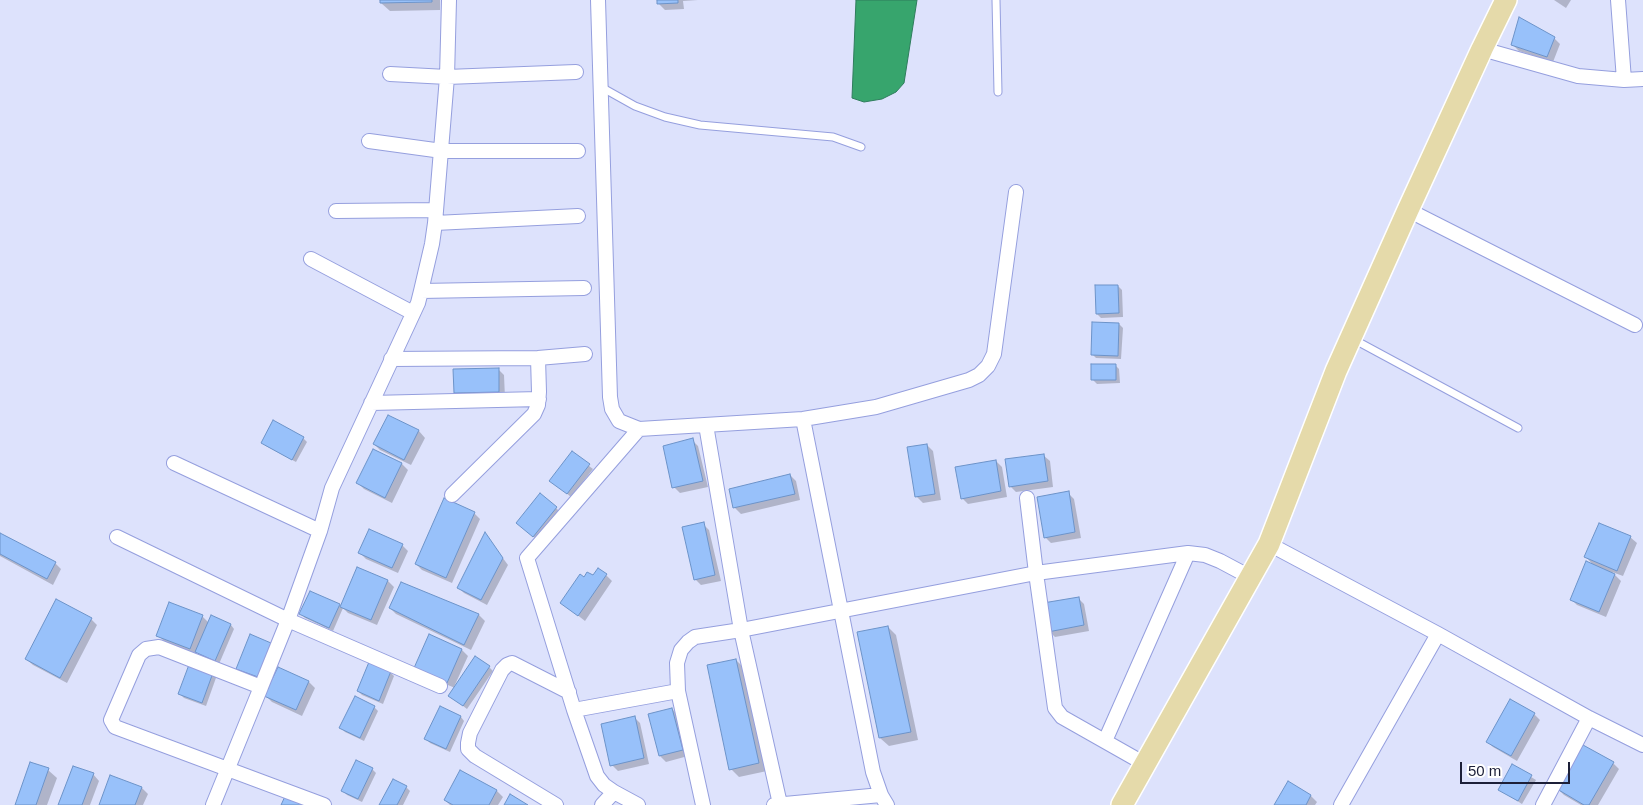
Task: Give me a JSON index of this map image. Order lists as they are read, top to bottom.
{
  "scale_bar": "50 m"
}
